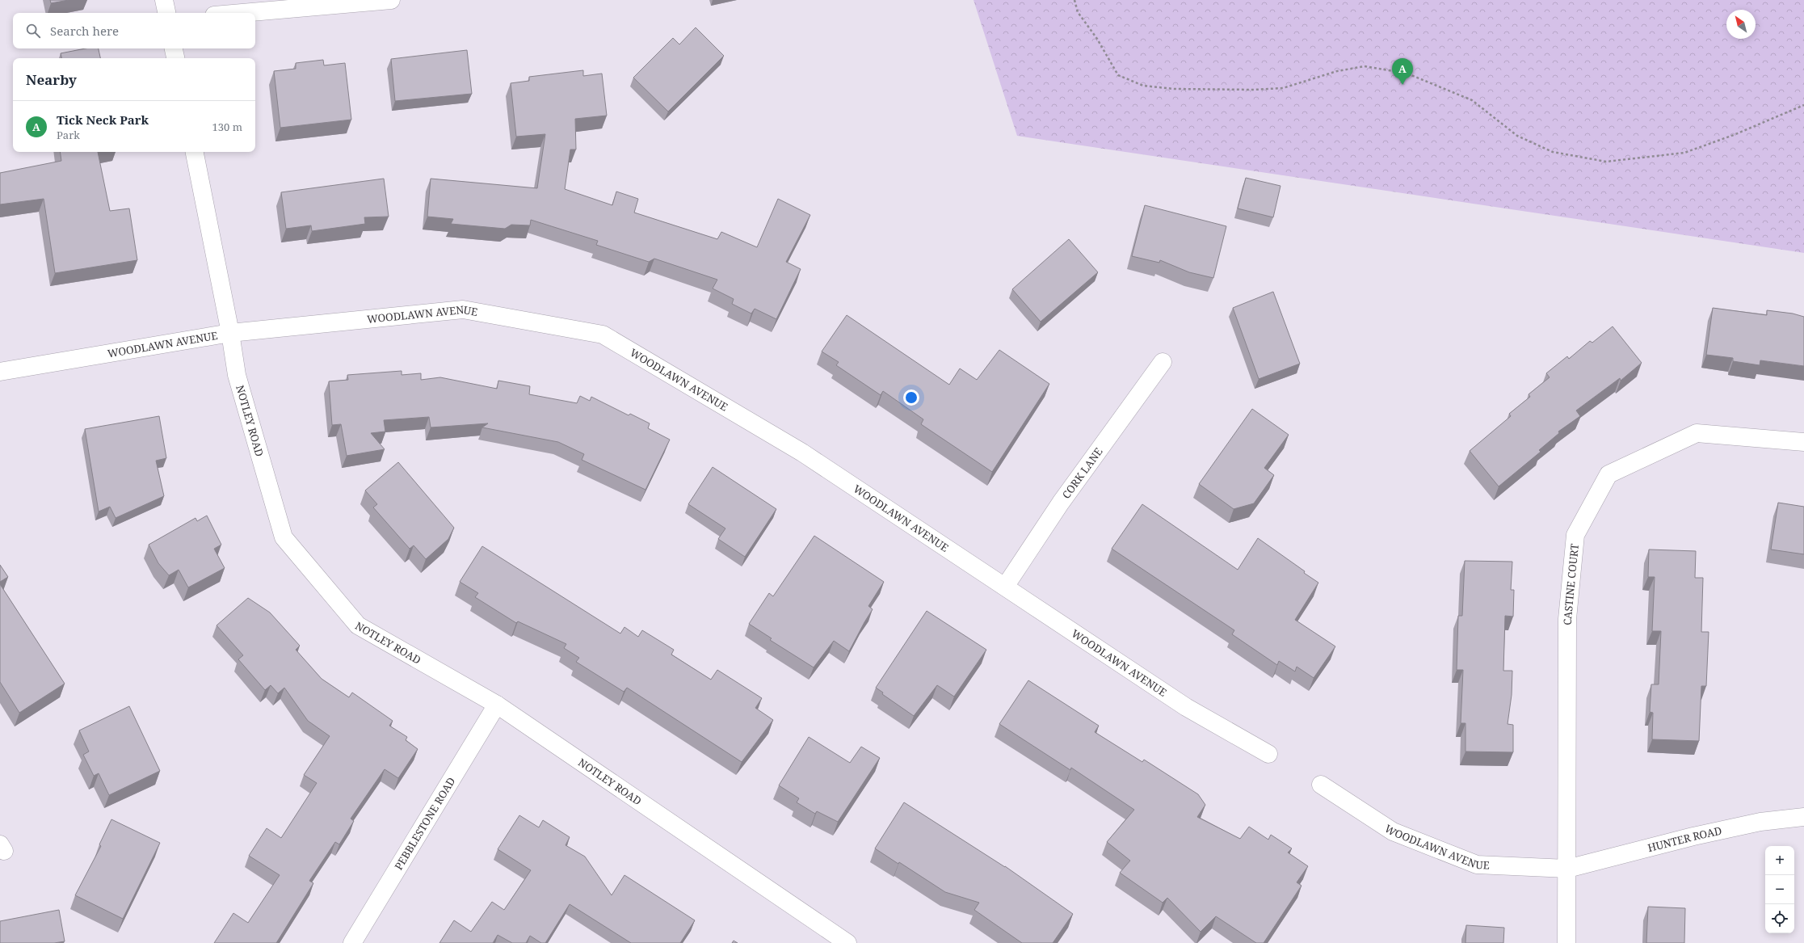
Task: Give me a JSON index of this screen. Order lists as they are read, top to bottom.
{
  "streets": {
    "street": [
      "WOODLAWN AVENUE",
      "NOTLEY ROAD",
      "CORK LANE",
      "CASTINE COURT",
      "PEBBLESTONE ROAD",
      "HUNTER ROAD"
    ]
  },
  "crossings": [
    ["WOODLAWN AVENUE", "NOTLEY ROAD"],
    ["WOODLAWN AVENUE", "CORK LANE"],
    ["WOODLAWN AVENUE", "CASTINE COURT"],
    ["WOODLAWN AVENUE", "HUNTER ROAD"],
    ["NOTLEY ROAD", "PEBBLESTONE ROAD"],
    ["CASTINE COURT", "HUNTER ROAD"]
  ],
  "north": "top left",
  "page": {
    "search": "Search here",
    "pins": "A",
    "heading": "Nearby",
    "list": [
      {
        "mark": "A",
        "name": "Tick Neck Park",
        "note": "Park",
        "value": "130 m"
      }
    ],
    "map_buttons": ["+", "−"]
  }
}
